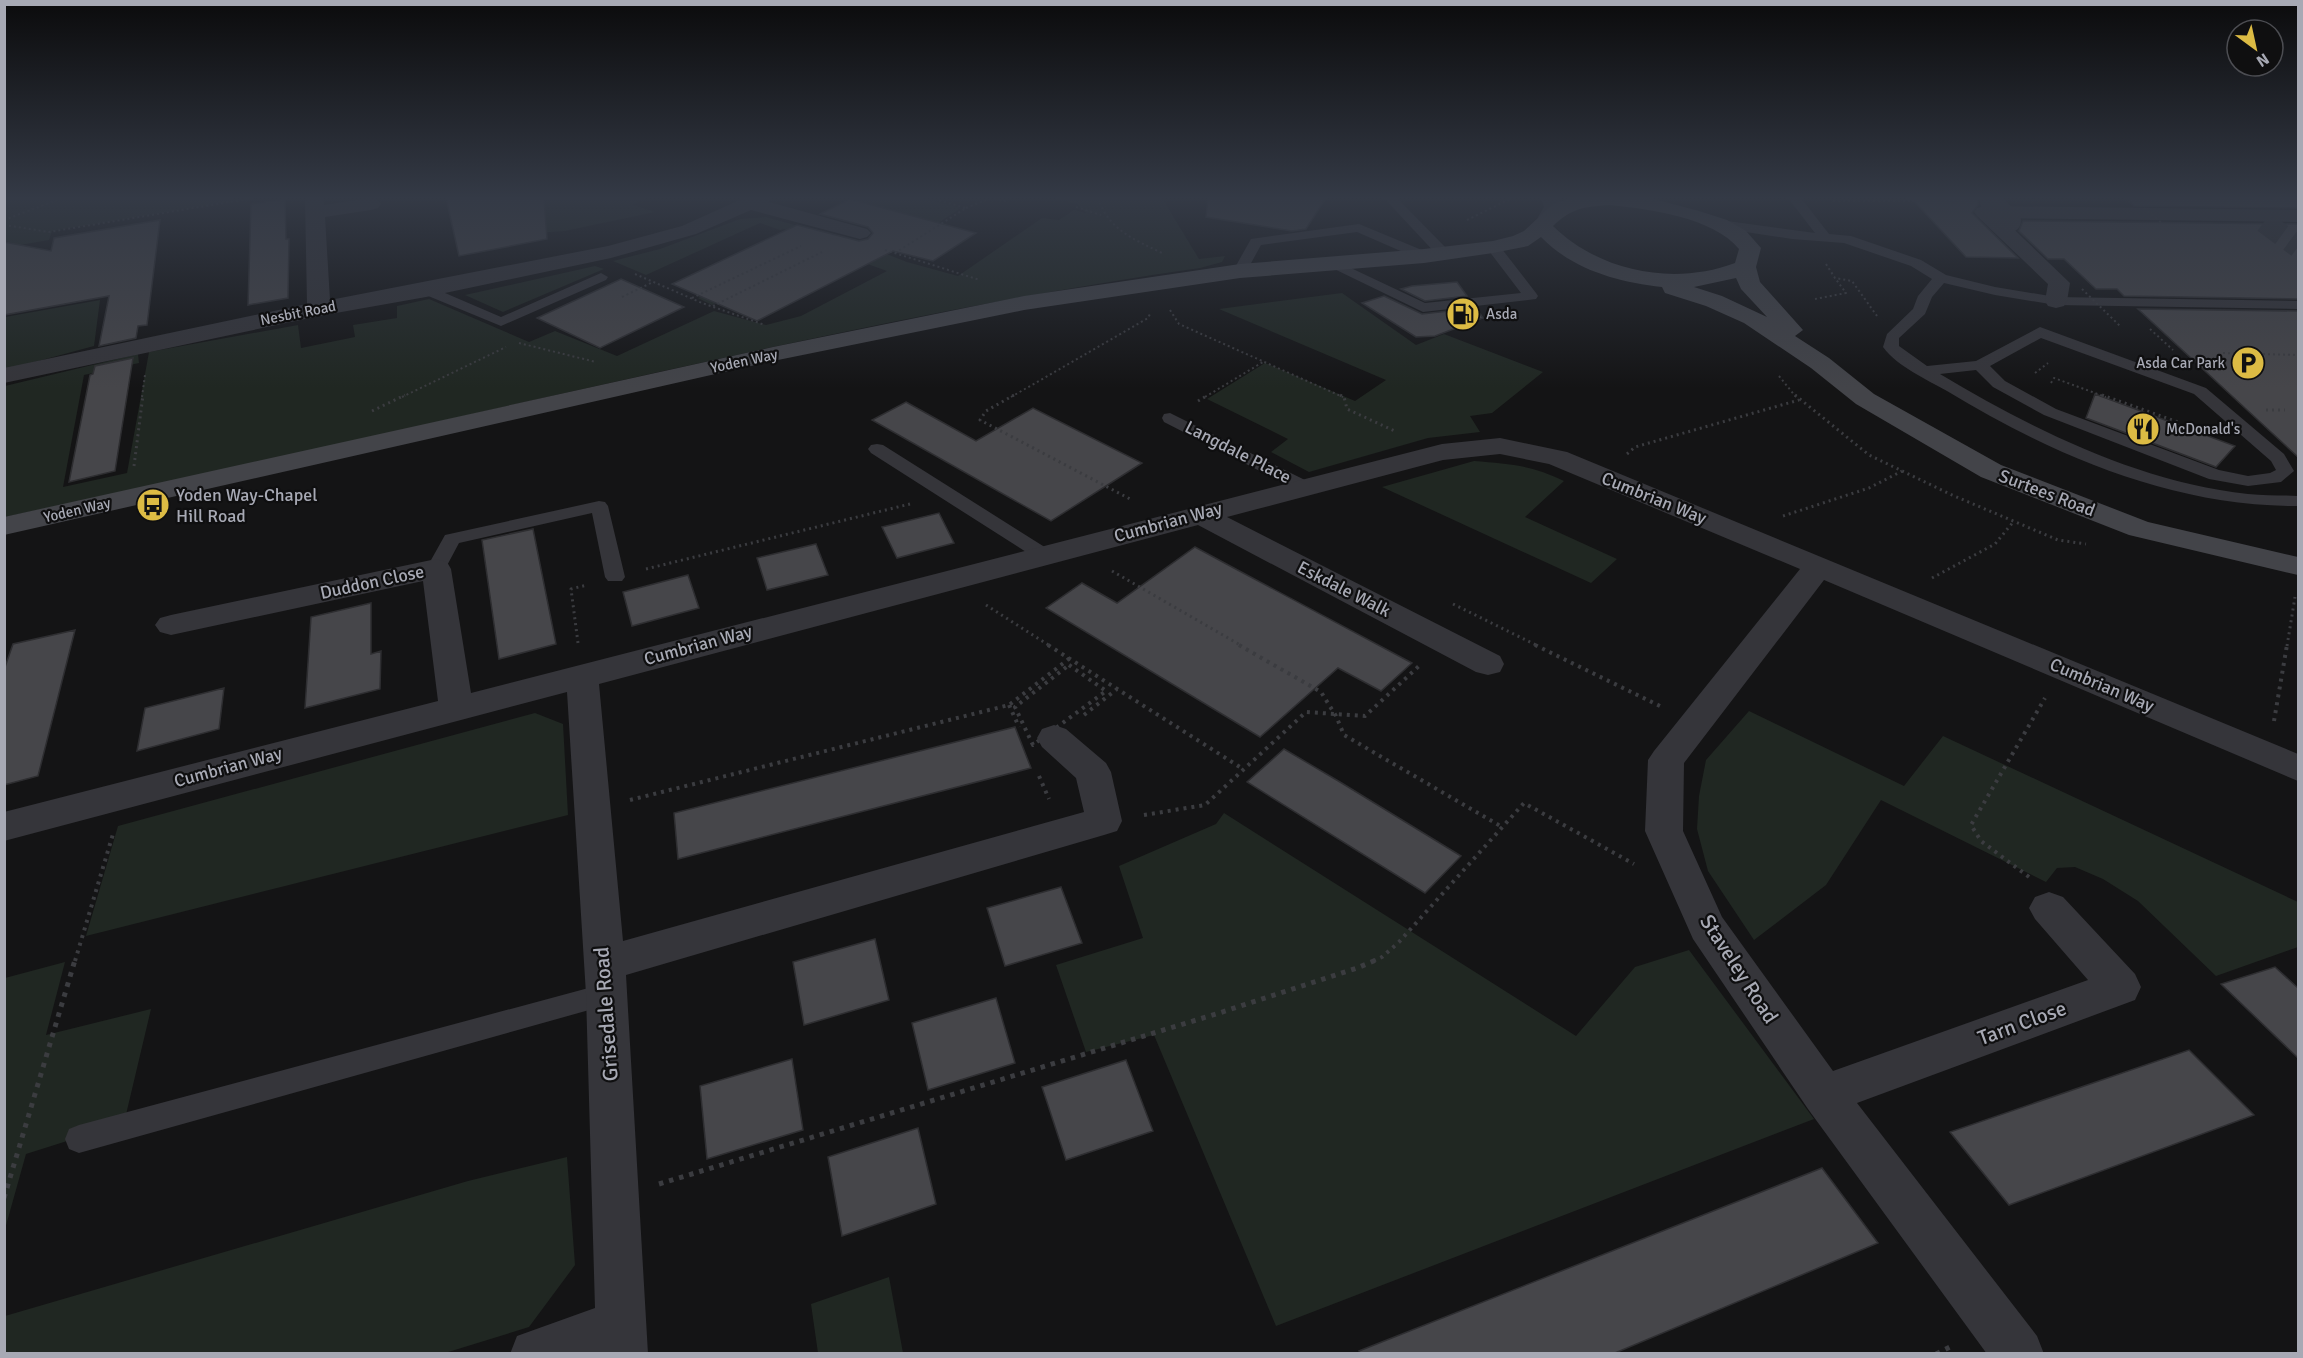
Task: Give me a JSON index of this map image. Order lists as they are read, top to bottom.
{
  "streets": {
    "main road": ["Yoden Way", "Surtees Road"],
    "street": [
      "Nesbit Road",
      "Cumbrian Way",
      "Duddon Close",
      "Eskdale Walk",
      "Staveley Road",
      "Grisedale Road",
      "Tarn Close"
    ],
    "lane": ["Langdale Place"]
  },
  "crossings": [
    ["Langdale Place", "Cumbrian Way"],
    ["Cumbrian Way", "Duddon Close"],
    ["Cumbrian Way", "Eskdale Walk"],
    ["Cumbrian Way", "Staveley Road"],
    ["Cumbrian Way", "Grisedale Road"],
    ["Staveley Road", "Tarn Close"]
  ],
  "places": {
    "fuel station": ["Asda"],
    "parking": ["Asda Car Park"],
    "restaurant": ["McDonald's"],
    "bus stop": ["Yoden Way-Chapel Hill Road"]
  },
  "north": "bottom right"
}
